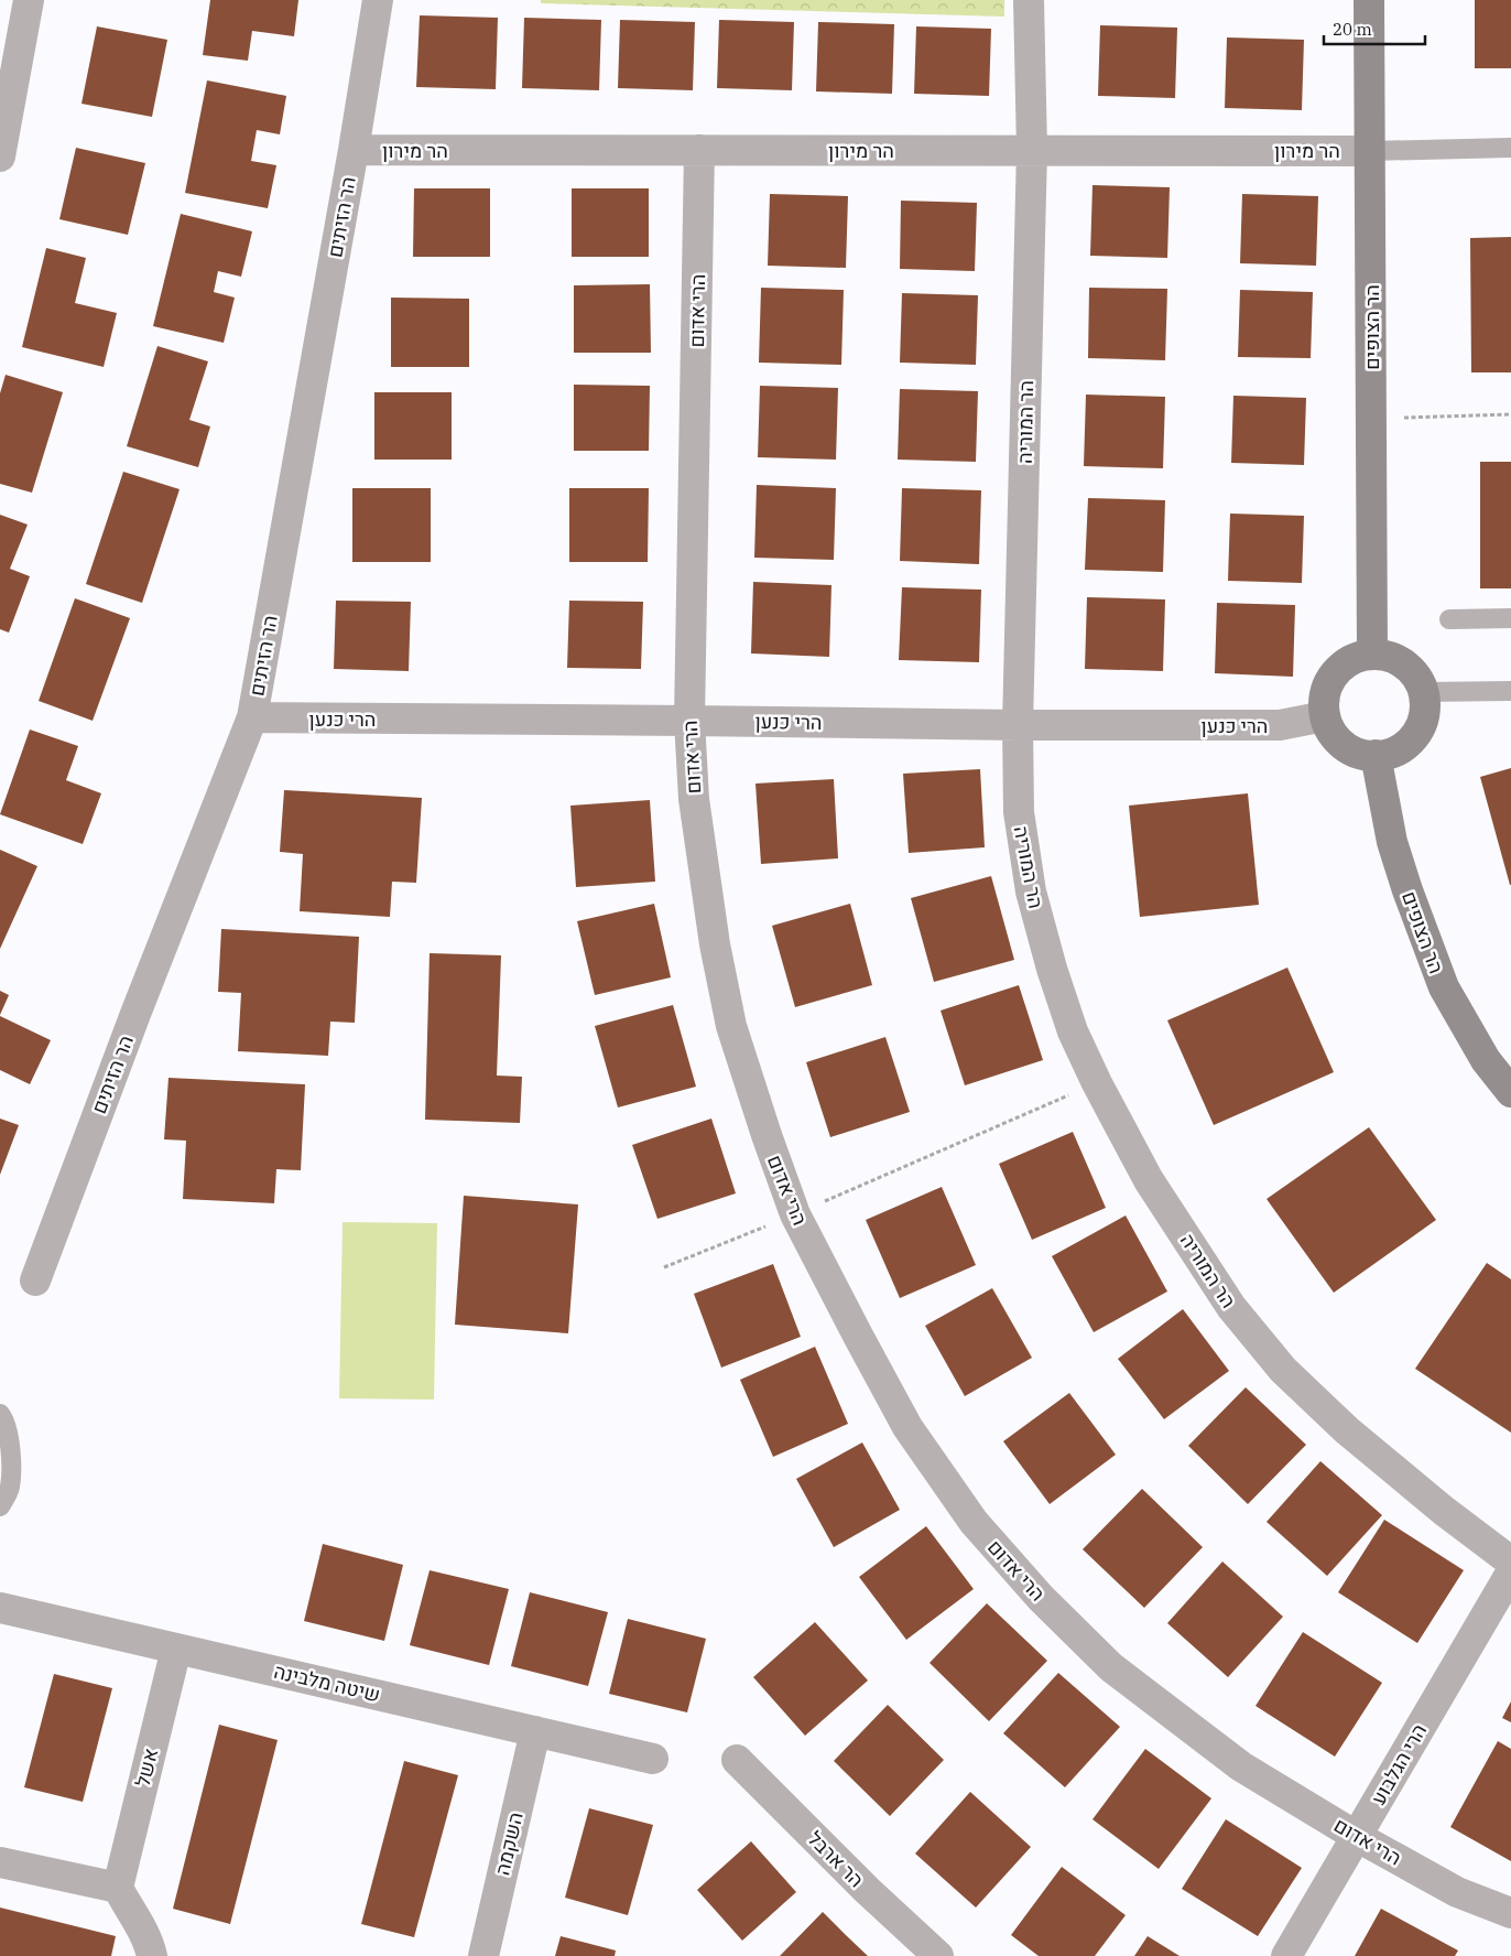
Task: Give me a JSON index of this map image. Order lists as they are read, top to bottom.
{
  "streets": {
    "street": [
      "הר מירון",
      "הר הזיתים",
      "הרי אדום",
      "הר הצופים",
      "הר המוריה",
      "הרי כנען",
      "שיטה מלבינה",
      "הרי הגלבוע",
      "אשל",
      "השקמה",
      "הר ארבל"
    ]
  },
  "crossings": [
    ["הר מירון", "הר הזיתים"],
    ["הר מירון", "הרי אדום"],
    ["הר מירון", "הר הצופים"],
    ["הר מירון", "הר המוריה"],
    ["הר הזיתים", "הרי כנען"],
    ["הרי אדום", "הרי כנען"],
    ["הרי אדום", "הרי הגלבוע"],
    ["הר הצופים", "הרי כנען"],
    ["הר המוריה", "הרי כנען"],
    ["שיטה מלבינה", "אשל"],
    ["שיטה מלבינה", "השקמה"]
  ],
  "scale_bar": "20 m"
}
